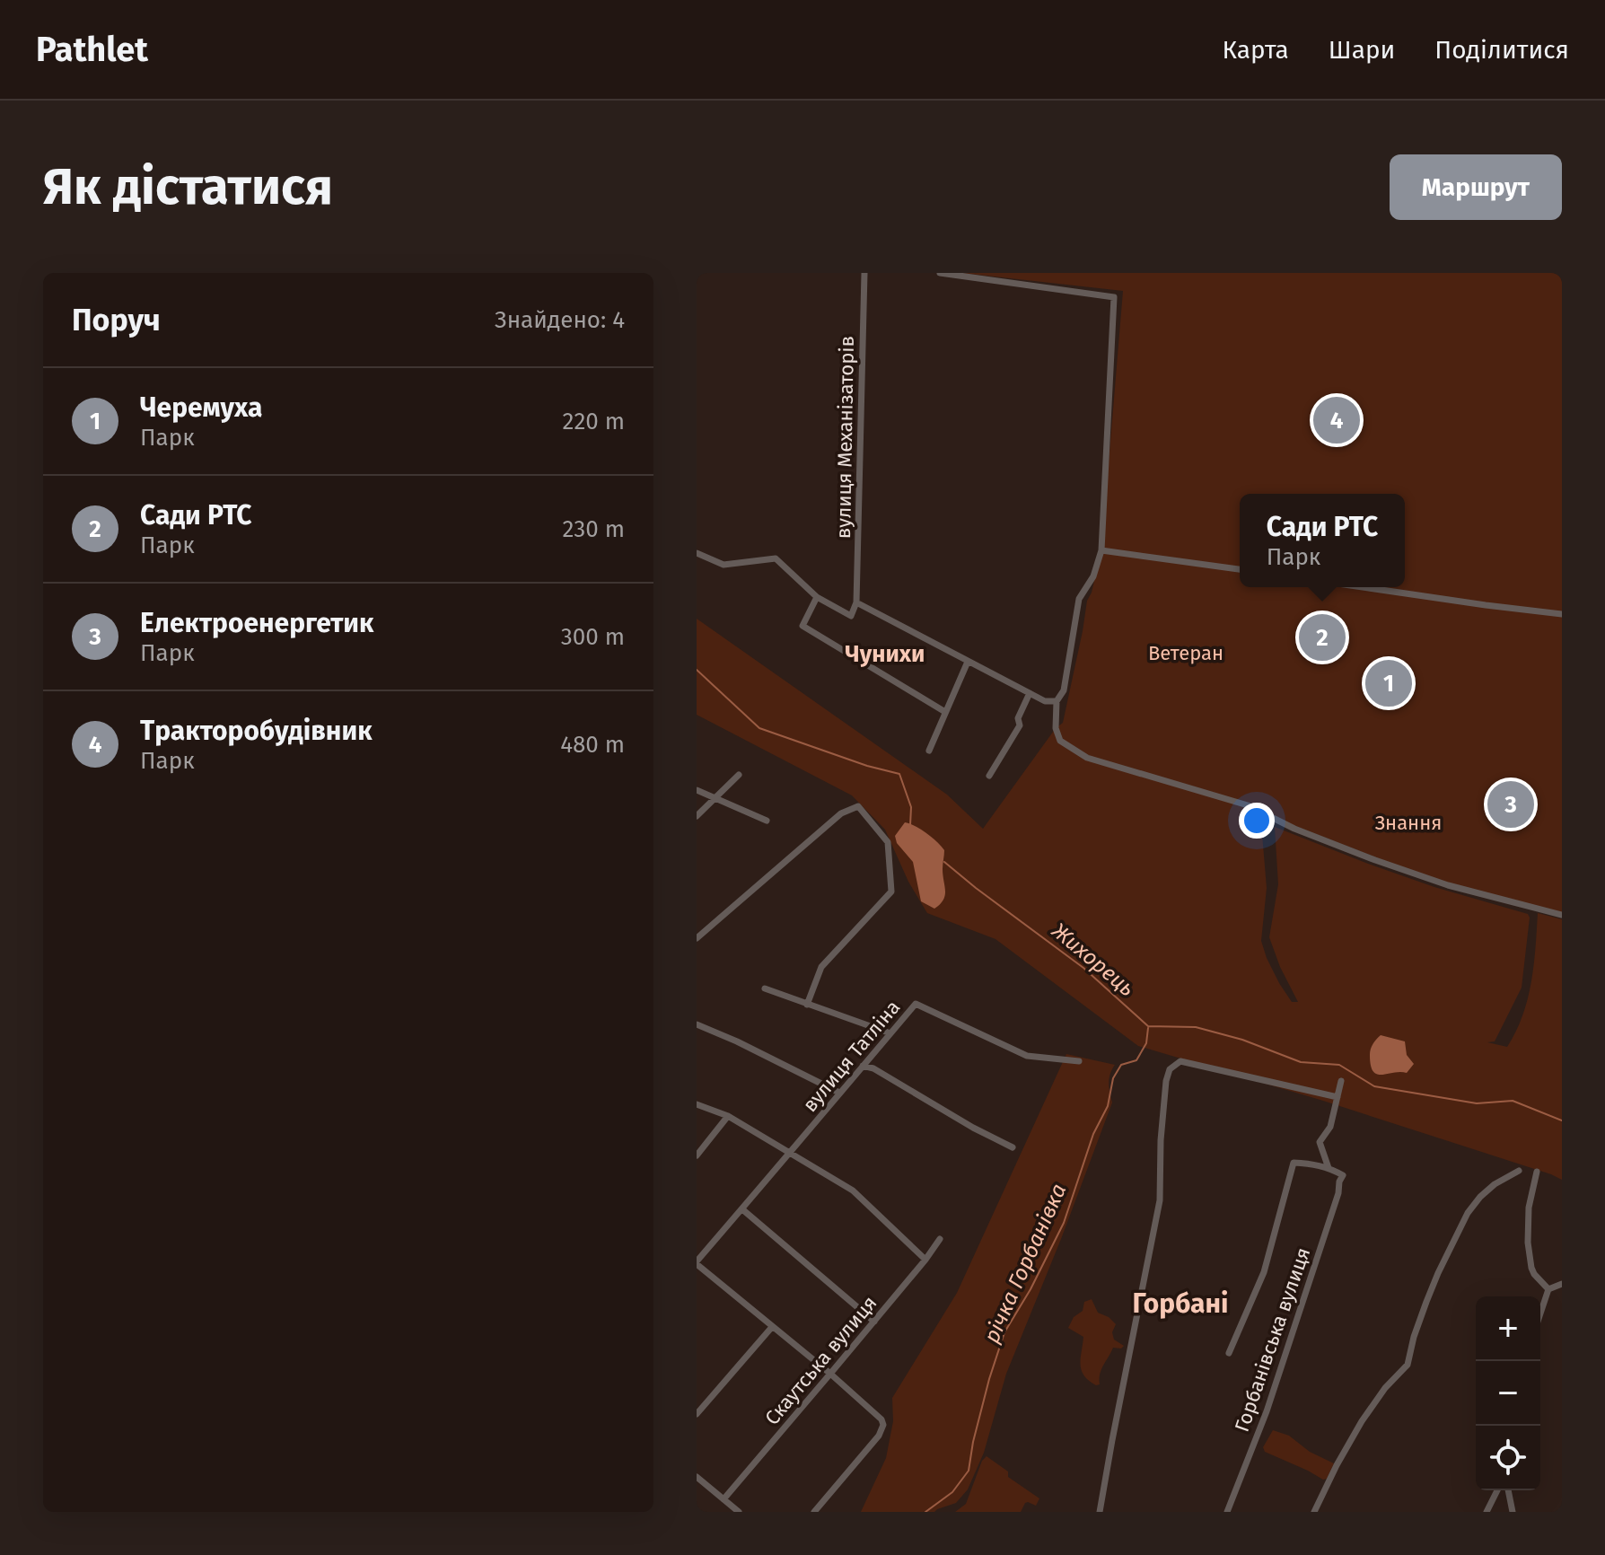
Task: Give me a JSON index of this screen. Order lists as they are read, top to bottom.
{
  "streets": {
    "street": [
      "вулиця Механізаторів",
      "вулиця Татліна",
      "Горбанівська вулиця",
      "Скаутська вулиця"
    ]
  },
  "districts": ["Чунихи", "Горбані"],
  "water": ["Жихорець", "річка Горбанівка"],
  "parks": ["Ветеран", "Знання"],
  "page": {
    "header": "Pathlet",
    "nav": ["Карта", "Шари", "Поділитися"],
    "buttons": "Маршрут",
    "title": "Як дістатися",
    "heading": ["Поруч", "Знайдено: 4"],
    "list": [
      {
        "mark": "1",
        "name": "Черемуха",
        "note": "Парк",
        "value": "220 m"
      },
      {
        "mark": "2",
        "name": "Сади РТС",
        "note": "Парк",
        "value": "230 m"
      },
      {
        "mark": "3",
        "name": "Електроенергетик",
        "note": "Парк",
        "value": "300 m"
      },
      {
        "mark": "4",
        "name": "Тракторобудівник",
        "note": "Парк",
        "value": "480 m"
      }
    ],
    "pins": [
      "4",
      "2",
      "1",
      "3"
    ],
    "popup": ["Сади РТС", "Парк"],
    "map_buttons": ["+", "−"]
  }
}
